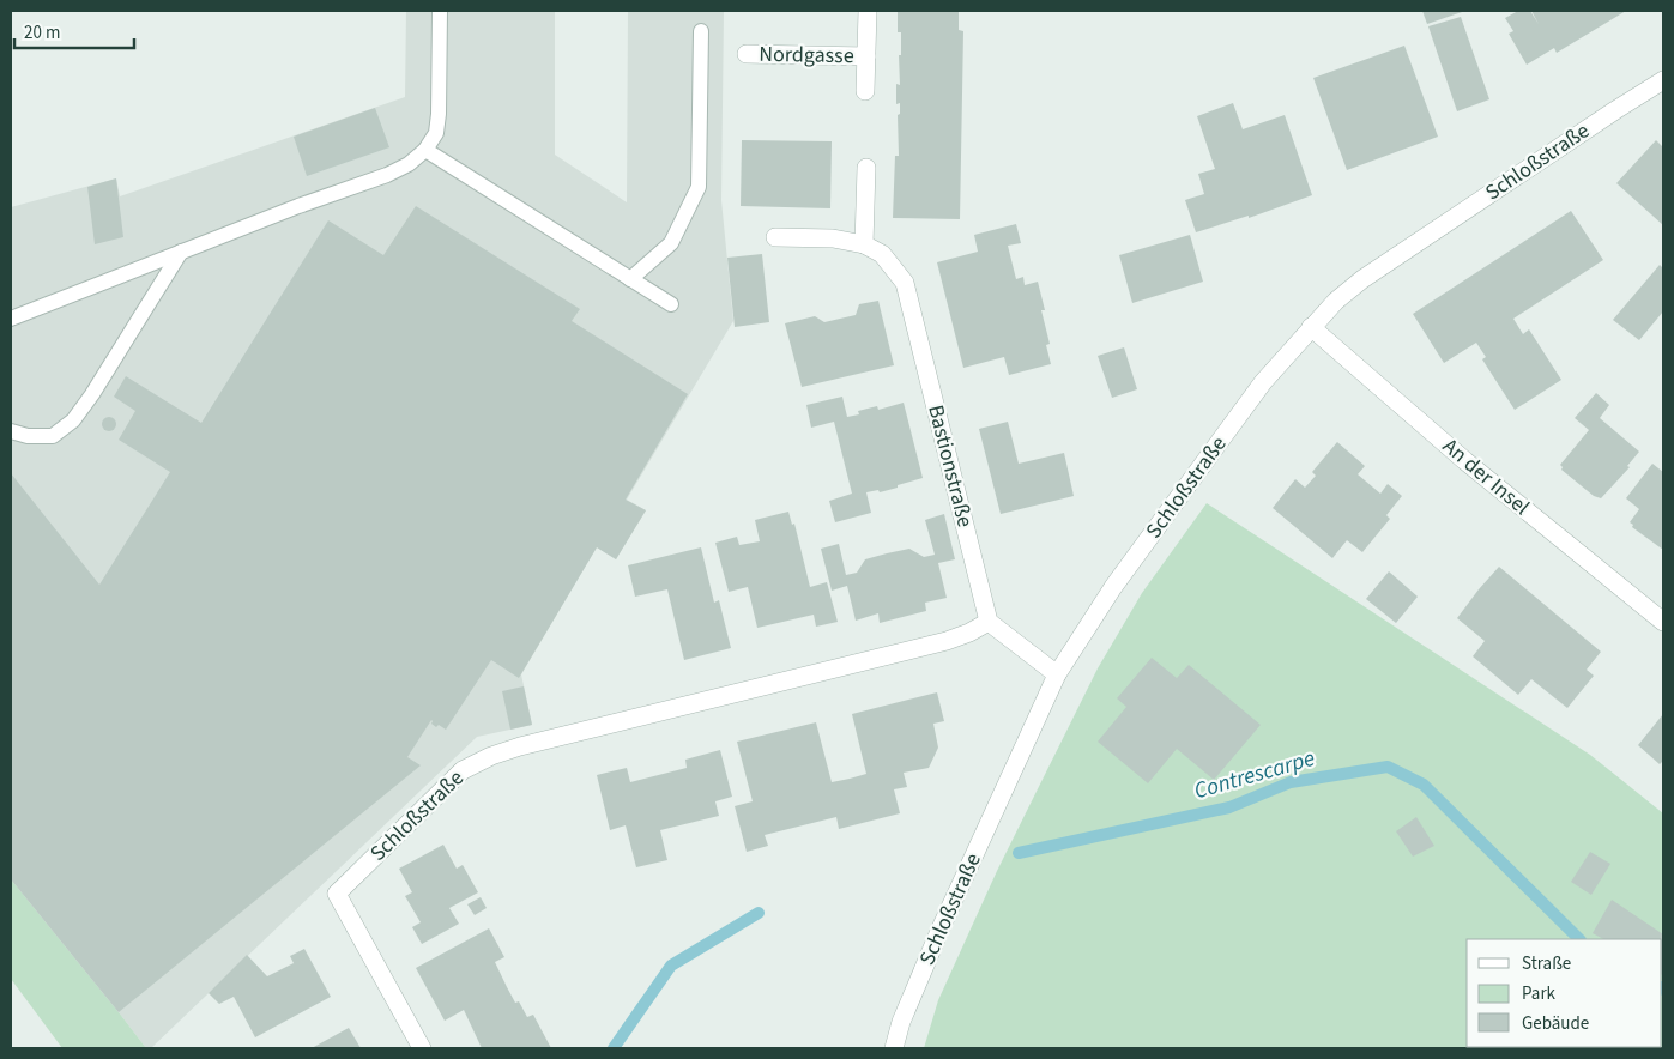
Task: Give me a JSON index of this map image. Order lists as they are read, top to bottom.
{
  "streets": {
    "street": [
      "Nordgasse",
      "Schloßstraße",
      "Bastionstraße",
      "An der Insel"
    ]
  },
  "crossings": [
    ["Schloßstraße", "Bastionstraße"],
    ["Schloßstraße", "An der Insel"]
  ],
  "water": ["Contrescarpe"],
  "legend": ["Straße", "Park", "Gebäude"],
  "scale_bar": "20 m"
}
